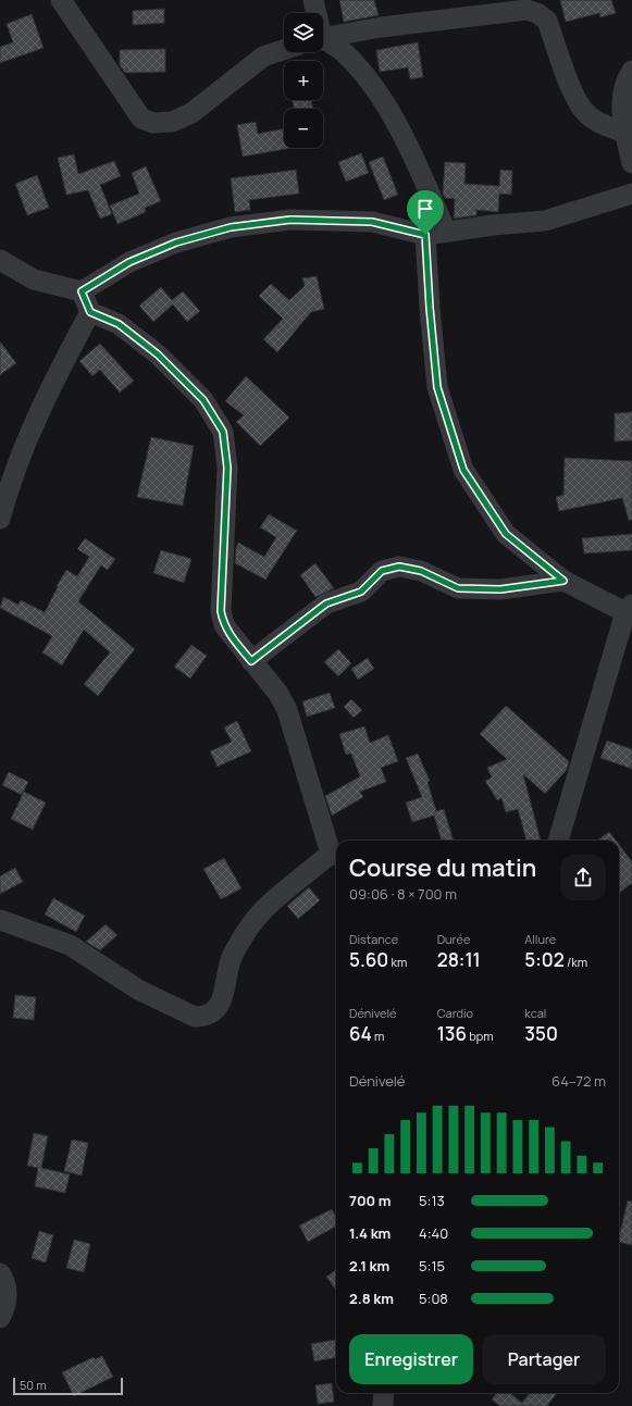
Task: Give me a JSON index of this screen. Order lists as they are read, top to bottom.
{
  "scale_bar": "50 m",
  "page": {
    "map_buttons": ["+", "−"],
    "heading": ["Course du matin", "09:06 · 8 × 700 m"],
    "stats": [
      ["Distance", "5.60 km"],
      ["Durée", "28:11"],
      ["Allure", "5:02 /km"],
      ["Dénivelé", "64 m"],
      ["Cardio", "136 bpm"],
      ["kcal", "350"]
    ],
    "chart": ["Dénivelé", "64–72 m"],
    "list": [
      {
        "name": "700 m",
        "note": "5:13"
      },
      {
        "name": "1.4 km",
        "note": "4:40"
      },
      {
        "name": "2.1 km",
        "note": "5:15"
      },
      {
        "name": "2.8 km",
        "note": "5:08"
      }
    ],
    "buttons": ["Enregistrer", "Partager"],
    "scale": "50 m"
  }
}
